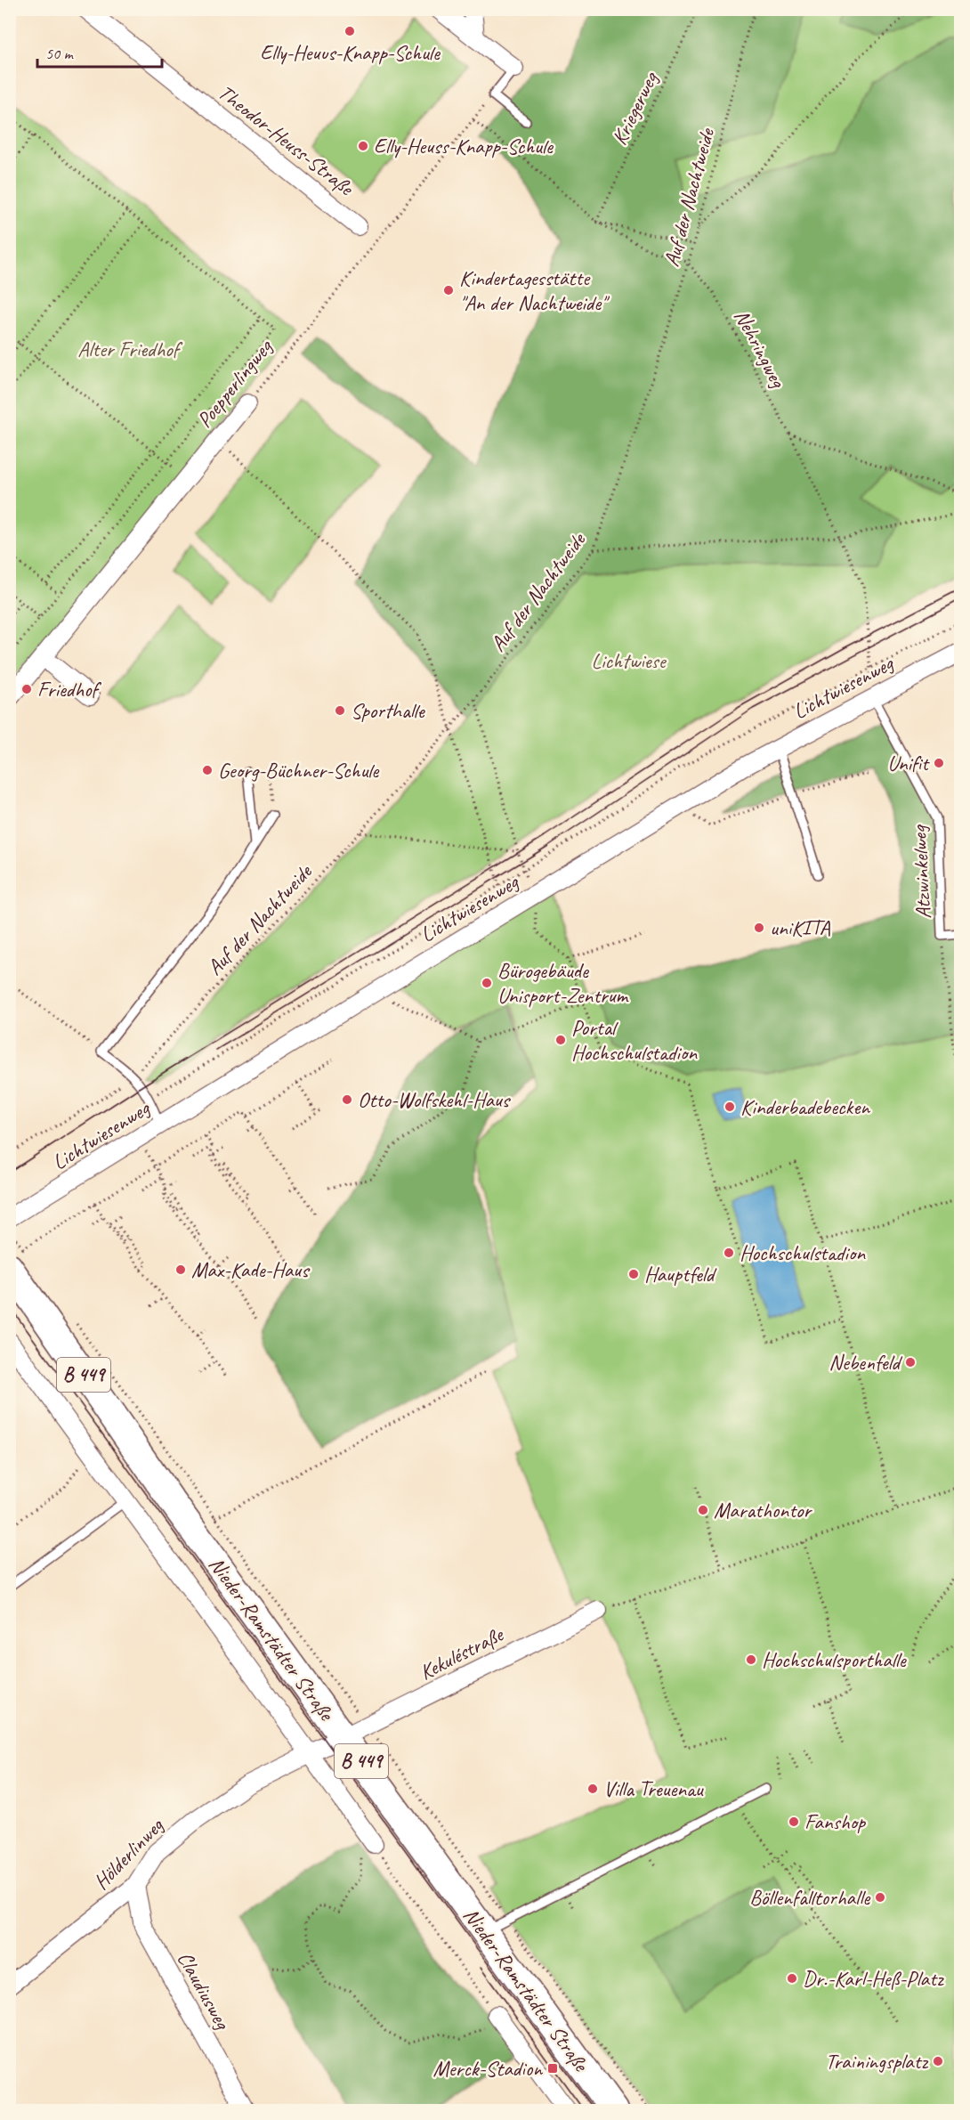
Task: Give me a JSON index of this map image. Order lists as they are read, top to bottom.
{
  "streets": {
    "main road": ["B 449", "Nieder-Ramstädter Straße"],
    "street": [
      "Theodor-Heuss-Straße",
      "Poepperlingweg",
      "Lichtwiesenweg",
      "Kekuléstraße",
      "Hölderlinweg",
      "Claudiusweg"
    ],
    "lane": ["Atzwinkelweg"],
    "path": ["Kriegerweg", "Auf der Nachtweide", "Nehringweg"]
  },
  "crossings": [
    ["Auf der Nachtweide", "Nehringweg"],
    ["Nehringweg", "Lichtwiesenweg"],
    ["Nehringweg", "Atzwinkelweg"],
    ["Lichtwiesenweg", "Atzwinkelweg"],
    ["Nieder-Ramstädter Straße", "Kekuléstraße"],
    ["Nieder-Ramstädter Straße", "Hölderlinweg"],
    ["Kekuléstraße", "Hölderlinweg"],
    ["Hölderlinweg", "Claudiusweg"]
  ],
  "parks": ["Alter Friedhof", "Lichtwiese"],
  "places": {
    "other": [
      "Elly-Heuus-Knapp-Schule",
      "Elly-Heuss-Knapp-Schule",
      "Kindertagesstätte \"An der Nachtweide\"",
      "Friedhof",
      "Sporthalle",
      "Unifit",
      "Georg-Büchner-Schule",
      "uniKITA",
      "Bürogebäude Unisport-Zentrum",
      "Portal Hochschulstadion",
      "Otto-Wolfskehl-Haus",
      "Kinderbadebecken",
      "Hochschulstadion",
      "Max-Kade-Haus",
      "Hauptfeld",
      "Nebenfeld",
      "Marathontor",
      "Hochschulsporthalle",
      "Villa Treuenau",
      "Fanshop",
      "Böllenfalltorhalle",
      "Dr.-Karl-Heß-Platz",
      "Trainingsplatz"
    ],
    "transit": ["Merck-Stadion"]
  },
  "scale_bar": "50 m"
}
